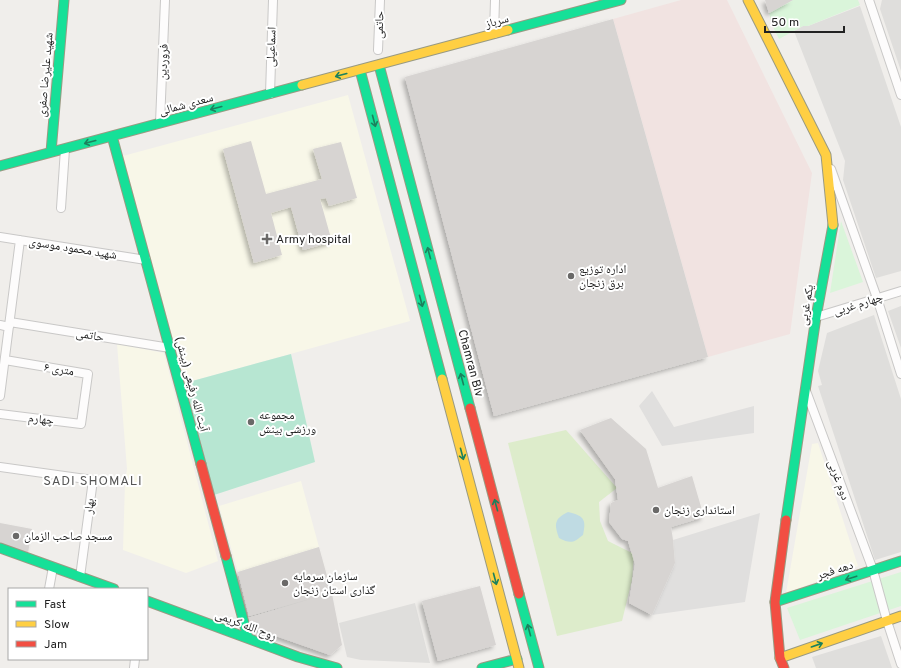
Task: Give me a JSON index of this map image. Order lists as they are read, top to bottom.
{
  "streets": {
    "street": [
      "سرباز",
      "حاتمی",
      "اسماعیلی",
      "فروردین",
      "شهید علیرضا صفری",
      "سعدی شمالی",
      "شهید محمود موسوی",
      "چهارم غربی",
      "یکم غربی",
      "Chamran Blv",
      "۶ متری",
      "آیت الله رفیعی (بینش)",
      "چهارم",
      "دوم غربی",
      "بهار",
      "دهه فجر",
      "روح الله کریمی"
    ]
  },
  "crossings": [
    ["سرباز", "سعدی شمالی"],
    ["سرباز", "Chamran Blv"],
    ["حاتمی", "آیت الله رفیعی (بینش)"],
    ["اسماعیلی", "سعدی شمالی"],
    ["فروردین", "سعدی شمالی"],
    ["شهید علیرضا صفری", "سعدی شمالی"],
    ["سعدی شمالی", "Chamran Blv"],
    ["سعدی شمالی", "آیت الله رفیعی (بینش)"],
    ["شهید محمود موسوی", "آیت الله رفیعی (بینش)"],
    ["چهارم غربی", "یکم غربی"],
    ["یکم غربی", "دوم غربی"],
    ["یکم غربی", "دهه فجر"],
    ["۶ متری", "چهارم"],
    ["آیت الله رفیعی (بینش)", "روح الله کریمی"],
    ["دوم غربی", "دهه فجر"]
  ],
  "one_way": ["سعدی شمالی"],
  "districts": ["SADI SHOMALI"],
  "places": {
    "health": ["Army hospital"],
    "other": [
      "اداره توزیع برق زنجان",
      "مجموعه ورزشی بینش",
      "استانداری زنجان",
      "مسجد صاحب الزمان",
      "سازمان سرمایه گذاری استان زنجان"
    ]
  },
  "legend": ["Fast", "Slow", "Jam"],
  "scale_bar": "50 m"
}
